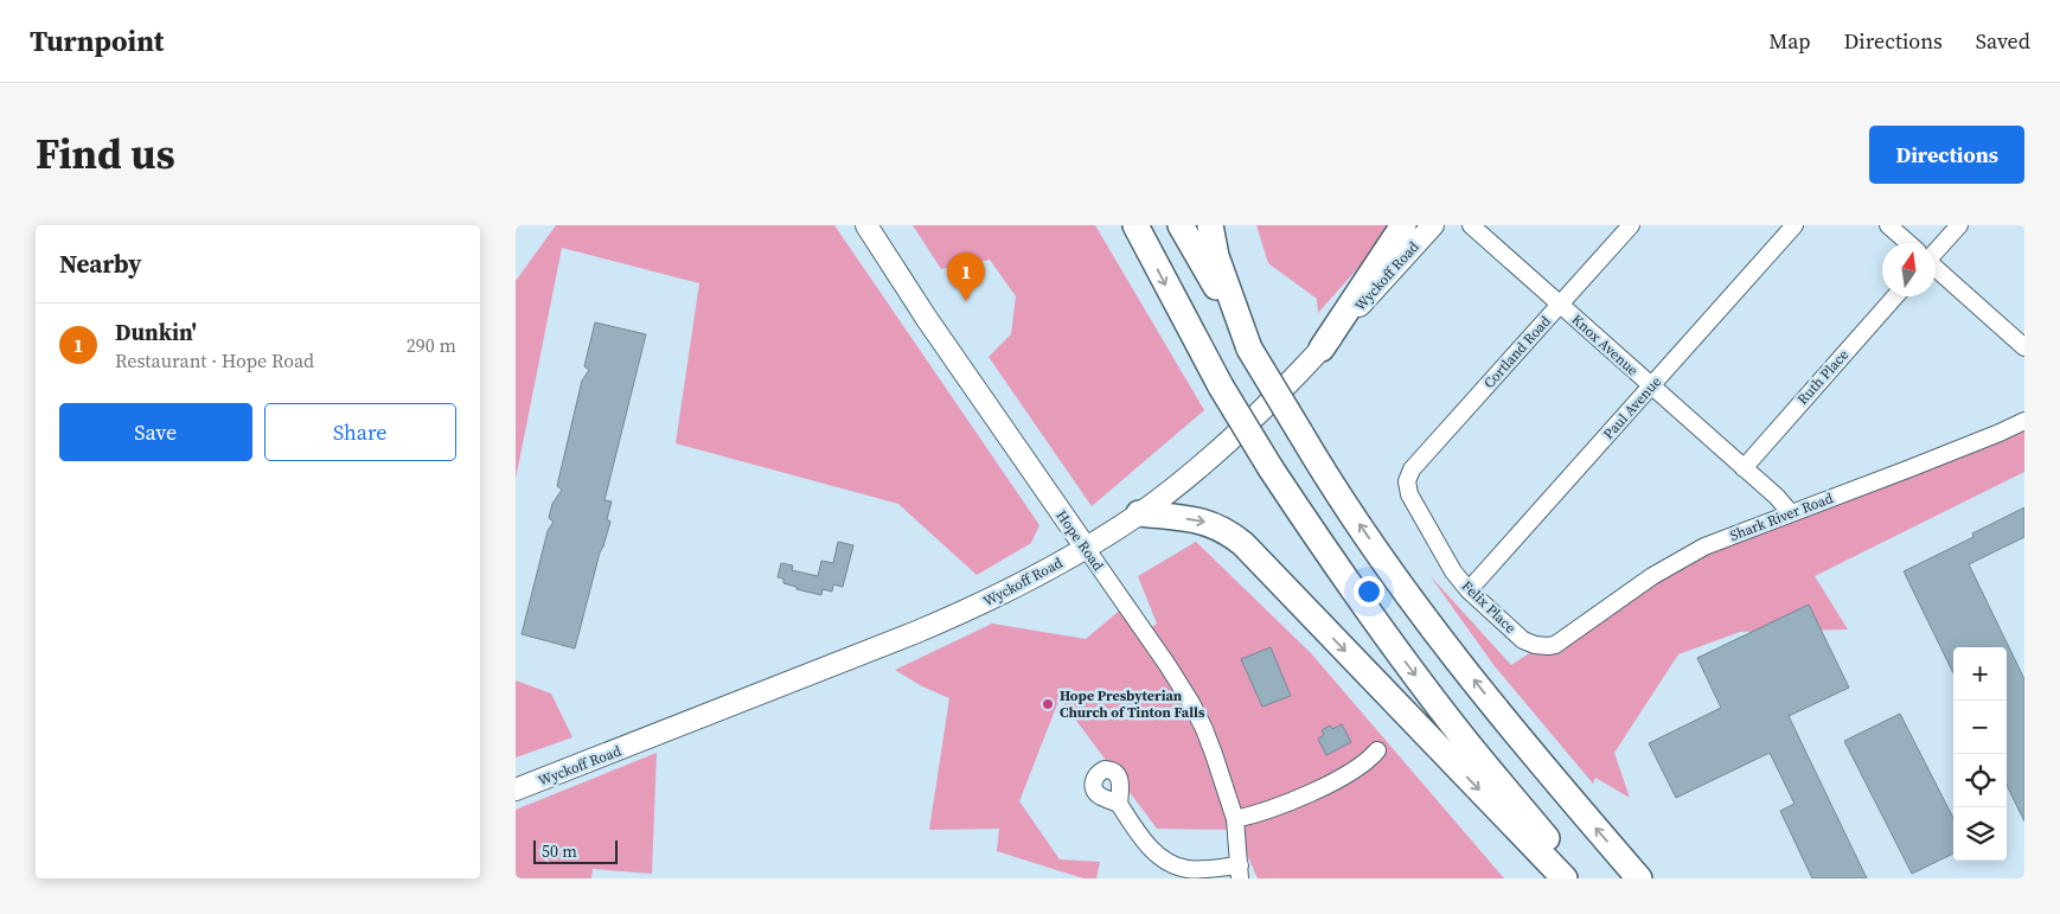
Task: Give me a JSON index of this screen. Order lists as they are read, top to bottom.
{
  "streets": {
    "main road": ["Wyckoff Road", "Hope Road"],
    "street": [
      "Knox Avenue",
      "Cortland Road",
      "Ruth Place",
      "Paul Avenue",
      "Shark River Road",
      "Felix Place"
    ]
  },
  "crossings": [
    ["Wyckoff Road", "Hope Road"],
    ["Knox Avenue", "Cortland Road"],
    ["Knox Avenue", "Ruth Place"],
    ["Knox Avenue", "Paul Avenue"],
    ["Knox Avenue", "Shark River Road"],
    ["Cortland Road", "Felix Place"],
    ["Paul Avenue", "Felix Place"],
    ["Shark River Road", "Felix Place"]
  ],
  "places": ["Hope Presbyterian Church of Tinton Falls"],
  "scale_bar": "50 m",
  "north": "top",
  "page": {
    "header": "Turnpoint",
    "nav": ["Map", "Directions", "Saved"],
    "title": "Find us",
    "buttons": [
      "Directions",
      ["Save", "Share"]
    ],
    "heading": "Nearby",
    "pins": "1",
    "list": [
      {
        "mark": "1",
        "name": "Dunkin'",
        "note": "Restaurant · Hope Road",
        "value": "290 m"
      }
    ],
    "map_buttons": ["+", "−"],
    "scale": "50 m"
  }
}
